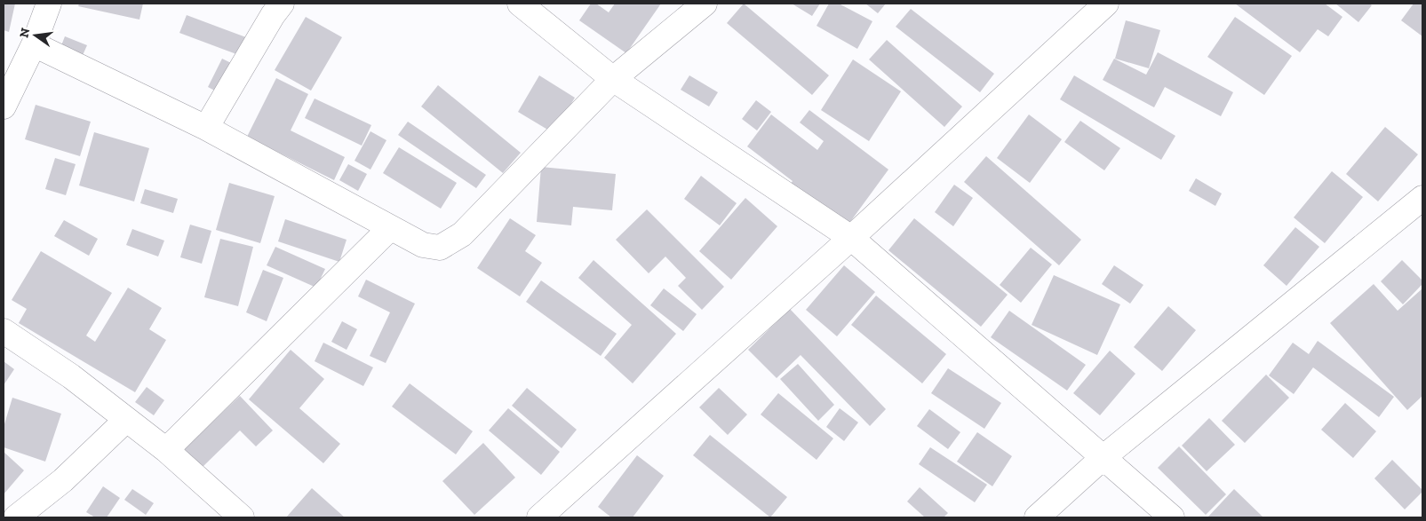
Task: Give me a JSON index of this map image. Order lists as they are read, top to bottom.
{
  "north": "left"
}
